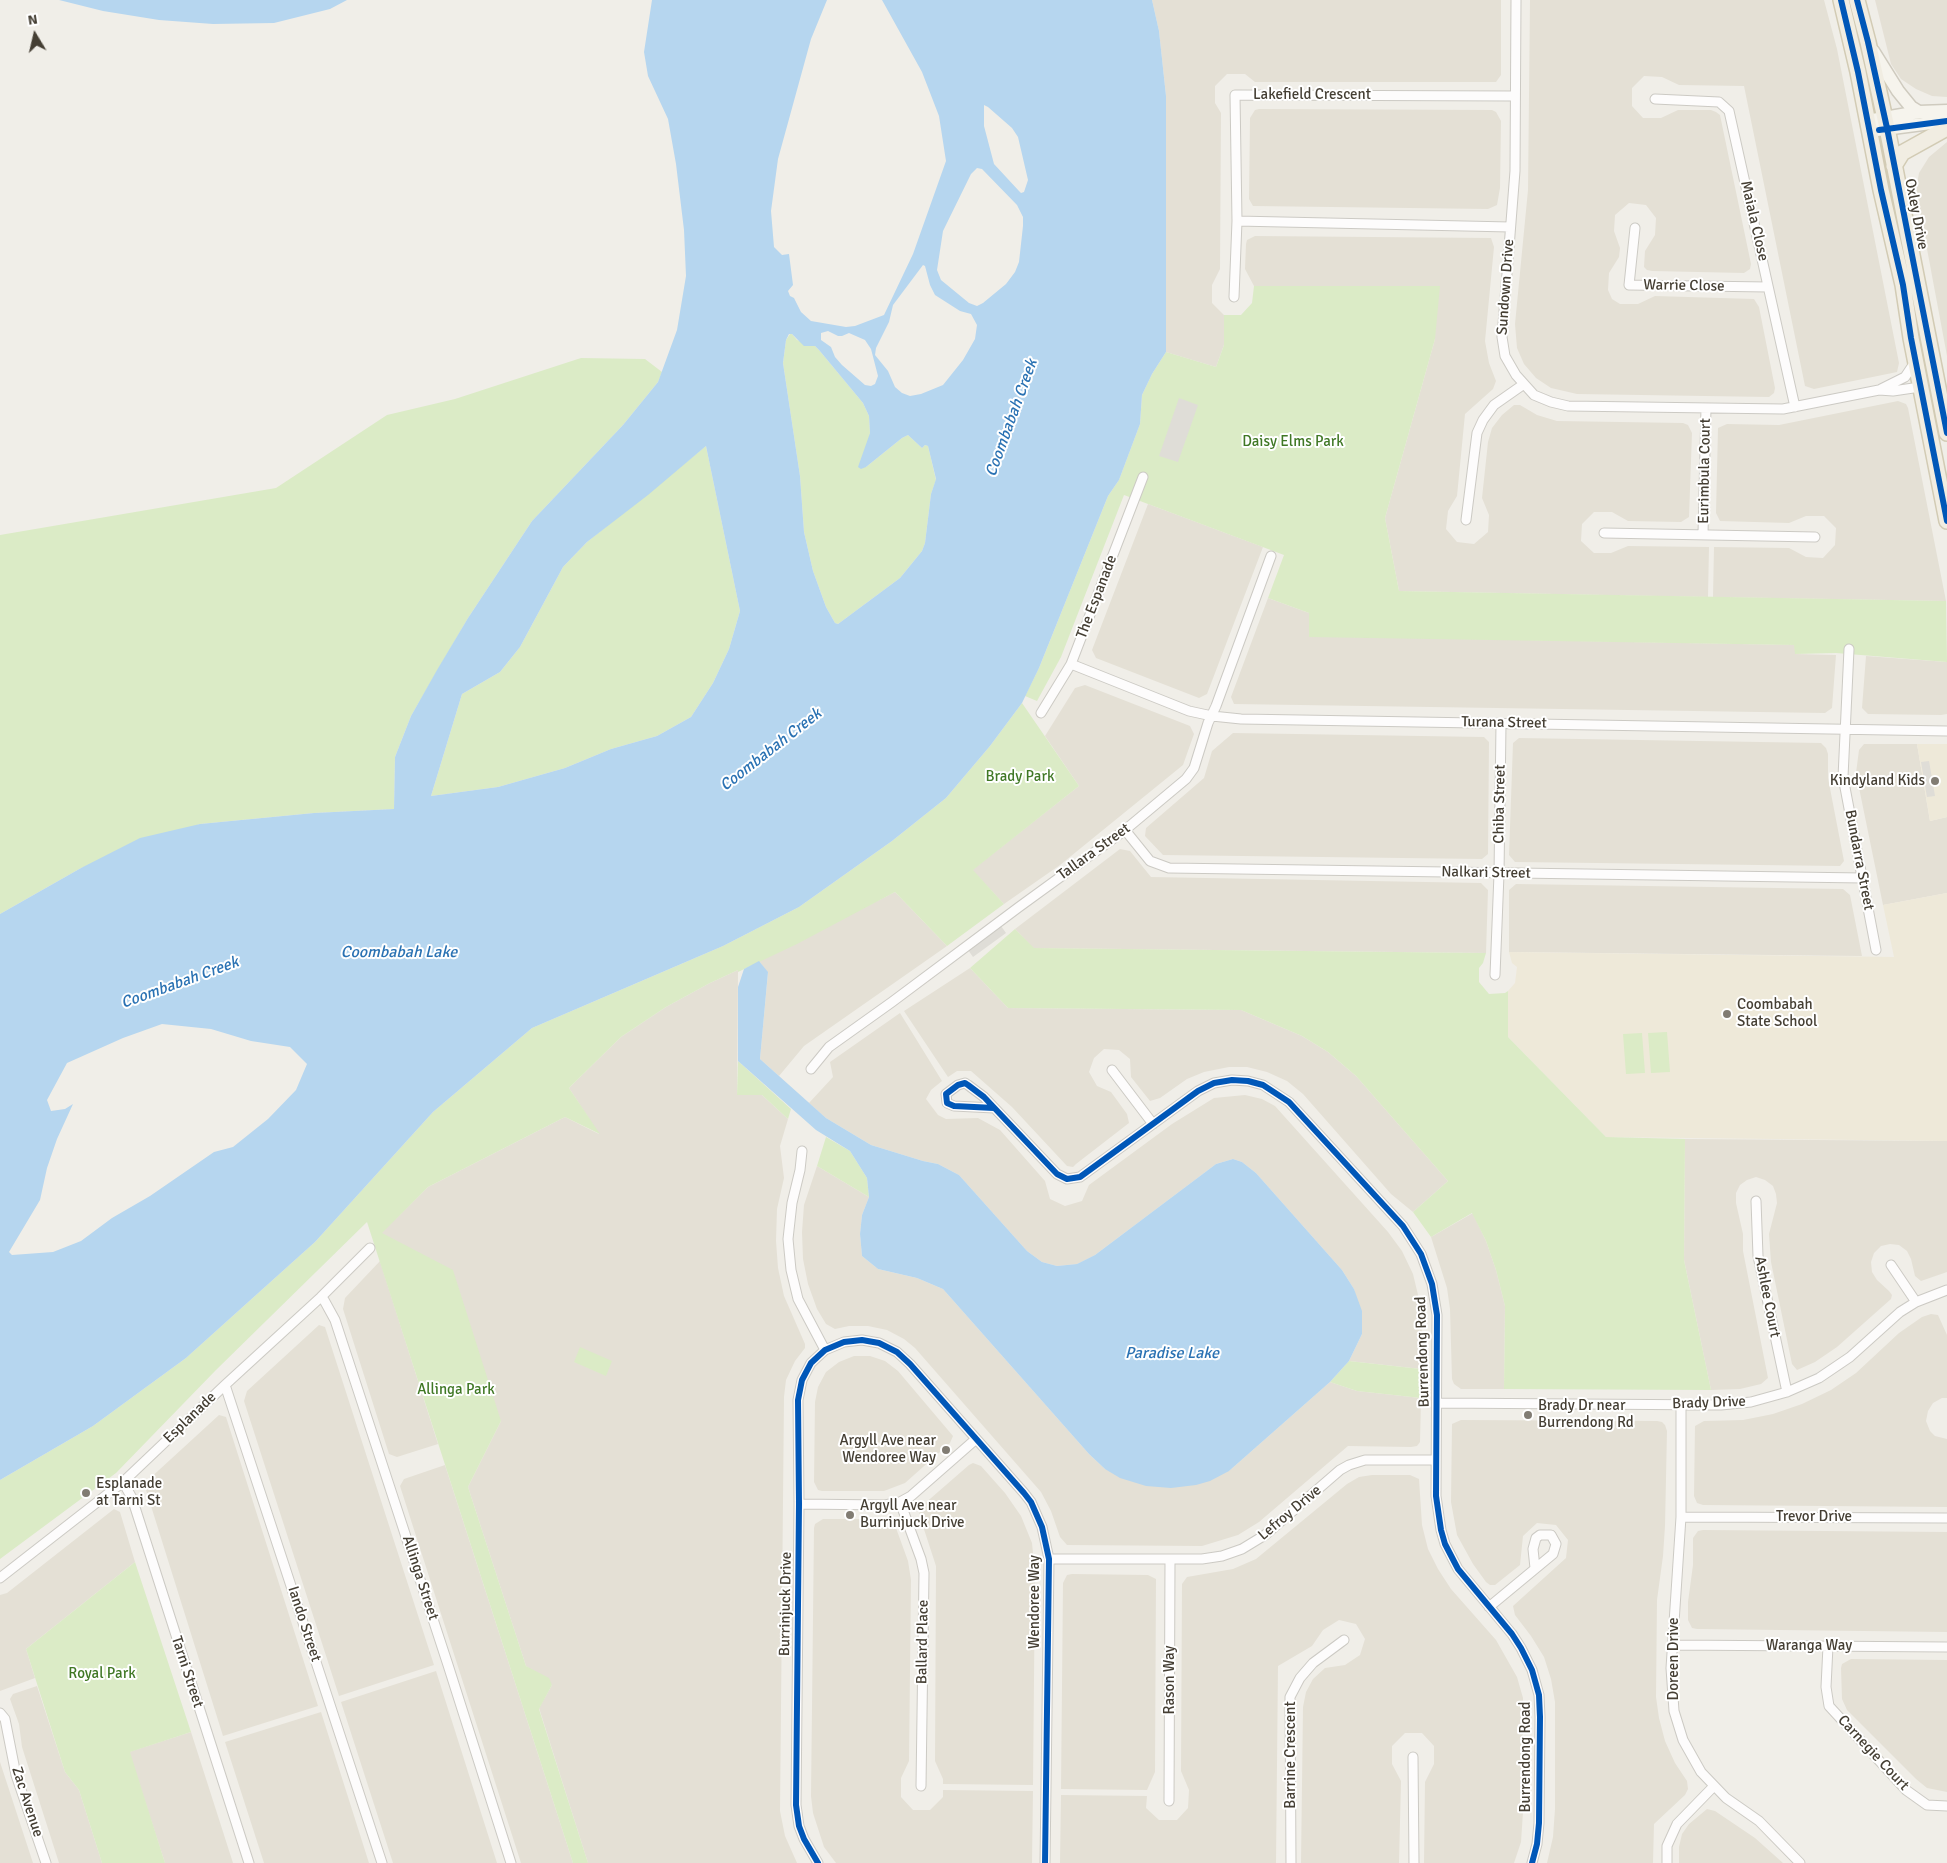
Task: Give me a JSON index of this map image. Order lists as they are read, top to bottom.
{
  "streets": {
    "main road": ["Oxley Drive"],
    "street": [
      "Lakefield Crescent",
      "Maiala Close",
      "Warrie Close",
      "Sundown Drive",
      "Eurimbula Court",
      "The Espanade",
      "Turana Street",
      "Chiba Street",
      "Tallara Street",
      "Bundarra Street",
      "Nalkari Street",
      "Ashlee Court",
      "Burrendong Road",
      "Brady Drive",
      "Esplanade",
      "Lefroy Drive",
      "Trevor Drive",
      "Allinga Street",
      "Wendoree Way",
      "Burrinjuck Drive",
      "Iando Street",
      "Ballard Place",
      "Waranga Way",
      "Doreen Drive",
      "Tarni Street",
      "Rason Way",
      "Carnegie Court",
      "Barrine Crescent",
      "Zac Avenue"
    ]
  },
  "crossings": [
    ["Lakefield Crescent", "Sundown Drive"],
    ["Oxley Drive", "Sundown Drive"],
    ["Maiala Close", "Warrie Close"],
    ["Maiala Close", "Sundown Drive"],
    ["Sundown Drive", "Eurimbula Court"],
    ["The Espanade", "Turana Street"],
    ["Turana Street", "Chiba Street"],
    ["Turana Street", "Tallara Street"],
    ["Turana Street", "Bundarra Street"],
    ["Chiba Street", "Nalkari Street"],
    ["Tallara Street", "Nalkari Street"],
    ["Bundarra Street", "Nalkari Street"],
    ["Ashlee Court", "Brady Drive"],
    ["Burrendong Road", "Brady Drive"],
    ["Burrendong Road", "Lefroy Drive"],
    ["Brady Drive", "Doreen Drive"],
    ["Esplanade", "Allinga Street"],
    ["Esplanade", "Iando Street"],
    ["Esplanade", "Tarni Street"],
    ["Lefroy Drive", "Wendoree Way"],
    ["Lefroy Drive", "Rason Way"],
    ["Trevor Drive", "Doreen Drive"],
    ["Wendoree Way", "Burrinjuck Drive"],
    ["Wendoree Way", "Ballard Place"],
    ["Burrinjuck Drive", "Ballard Place"],
    ["Waranga Way", "Doreen Drive"],
    ["Waranga Way", "Carnegie Court"]
  ],
  "water": ["Coombabah Creek", "Coombabah Lake", "Paradise Lake"],
  "parks": [
    "Daisy Elms Park",
    "Brady Park",
    "Allinga Park",
    "Royal Park"
  ],
  "places": [
    "Kindyland Kids",
    "Coombabah State School",
    "Brady Dr near Burrendong Rd",
    "Argyll Ave near Wendoree Way",
    "Esplanade at Tarni St",
    "Argyll Ave near Burrinjuck Drive"
  ],
  "north": "top"
}
